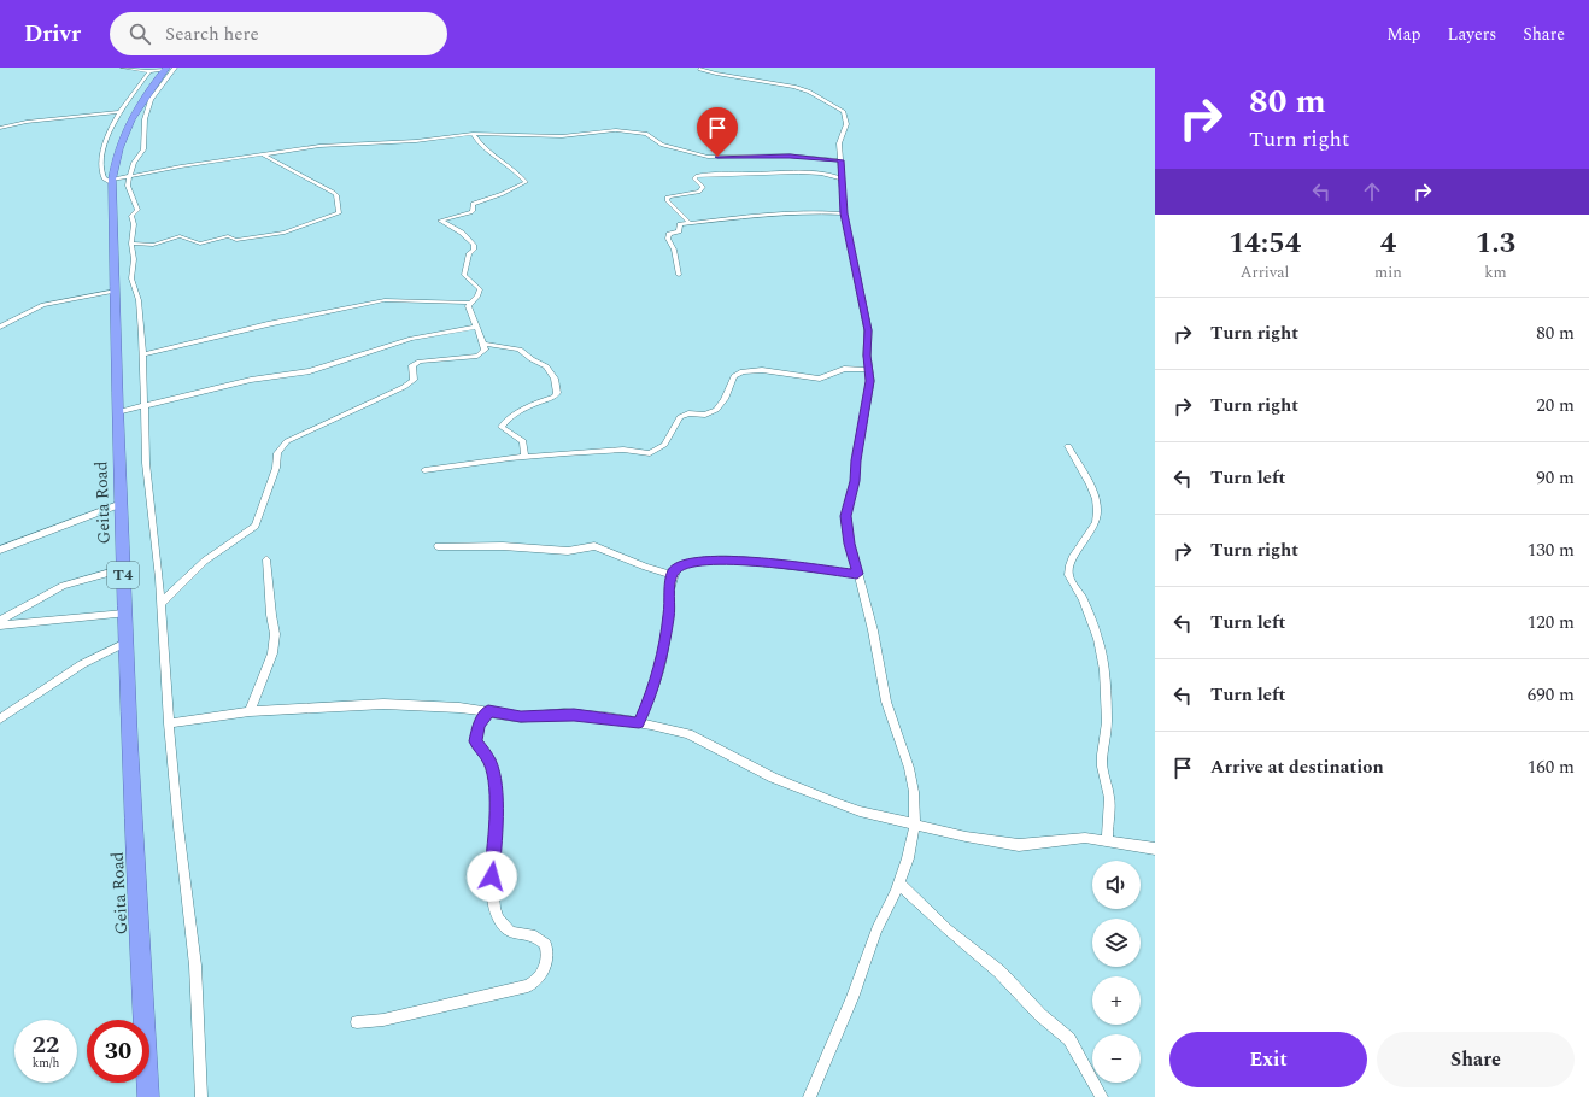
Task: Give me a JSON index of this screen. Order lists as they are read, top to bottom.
{
  "streets": {
    "highway": ["Geita Road", "T4"]
  },
  "page": {
    "header": "Drivr",
    "search": "Search here",
    "nav": ["Map", "Layers", "Share"],
    "turn": ["80 m", "Turn right"],
    "eta": [
      "14:54",
      "Arrival",
      "4",
      "min",
      "1.3",
      "km"
    ],
    "list": [
      {
        "name": "Turn right",
        "value": "80 m"
      },
      {
        "name": "Turn right",
        "value": "20 m"
      },
      {
        "name": "Turn left",
        "value": "90 m"
      },
      {
        "name": "Turn right",
        "value": "130 m"
      },
      {
        "name": "Turn left",
        "value": "120 m"
      },
      {
        "name": "Turn left",
        "value": "690 m"
      },
      {
        "name": "Arrive at destination",
        "value": "160 m"
      }
    ],
    "map_buttons": ["+", "−"],
    "speed": "22 km/h",
    "limit": "30",
    "buttons": ["Exit", "Share"]
  }
}
